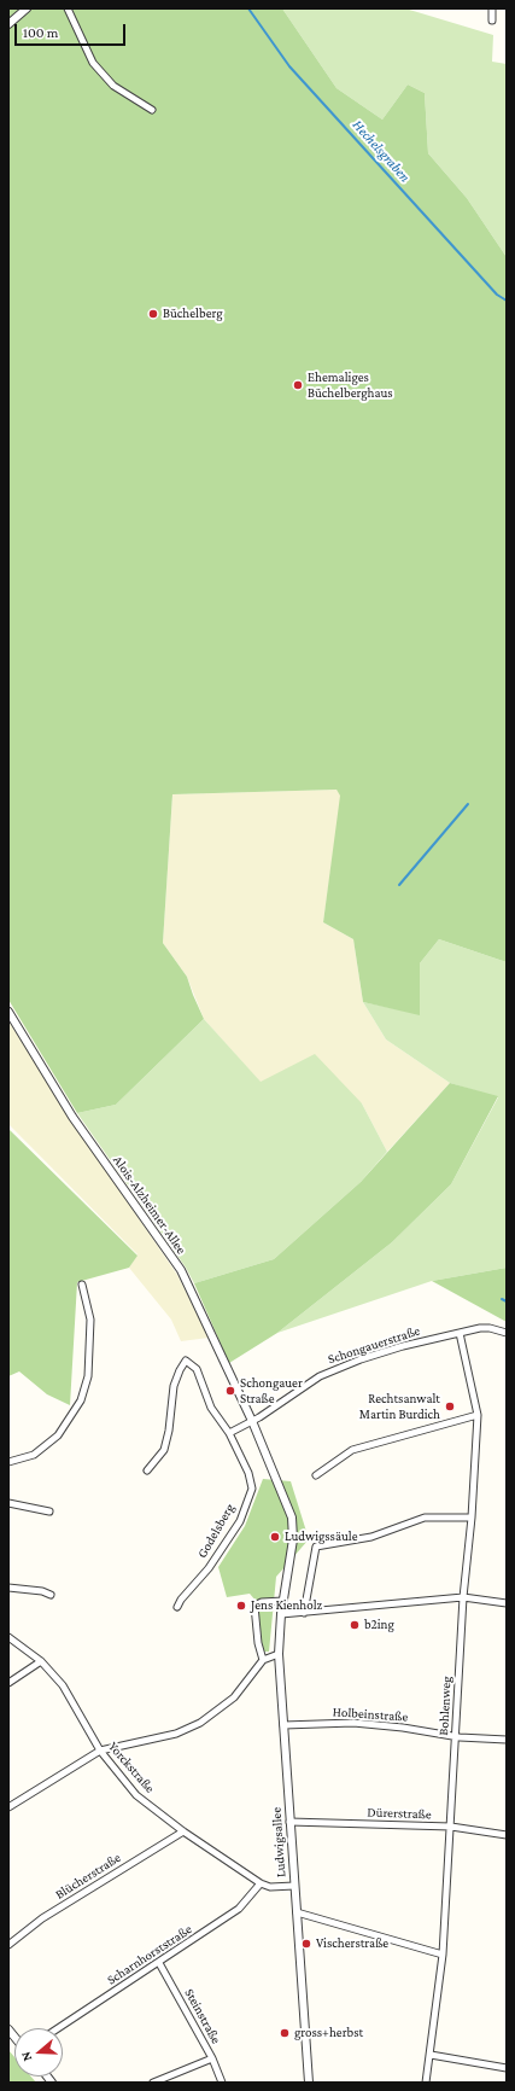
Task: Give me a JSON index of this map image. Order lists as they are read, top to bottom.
{
  "streets": {
    "street": [
      "Alois-Alzheimer-Allee",
      "Schongauerstraße",
      "Godelsberg",
      "Bohlenweg",
      "Holbeinstraße",
      "Yorckstraße",
      "Dürerstraße",
      "Ludwigsallee",
      "Blücherstraße",
      "Scharnhorststraße",
      "Steinstraße"
    ]
  },
  "crossings": [
    ["Alois-Alzheimer-Allee", "Schongauerstraße"],
    ["Alois-Alzheimer-Allee", "Ludwigsallee"],
    ["Schongauerstraße", "Bohlenweg"],
    ["Schongauerstraße", "Ludwigsallee"],
    ["Bohlenweg", "Holbeinstraße"],
    ["Bohlenweg", "Dürerstraße"],
    ["Holbeinstraße", "Ludwigsallee"],
    ["Yorckstraße", "Ludwigsallee"],
    ["Yorckstraße", "Blücherstraße"],
    ["Yorckstraße", "Scharnhorststraße"],
    ["Dürerstraße", "Ludwigsallee"],
    ["Scharnhorststraße", "Steinstraße"]
  ],
  "water": ["Hechelsgraben"],
  "places": [
    "Büchelberg",
    "Ehemaliges Büchelberghaus",
    "Schongauer Straße",
    "Rechtsanwalt Martin Burdich",
    "Ludwigssäule",
    "Jens Kienholz",
    "b2ing",
    "Vischerstraße",
    "gross+herbst"
  ],
  "scale_bar": "100 m",
  "north": "left"
}
